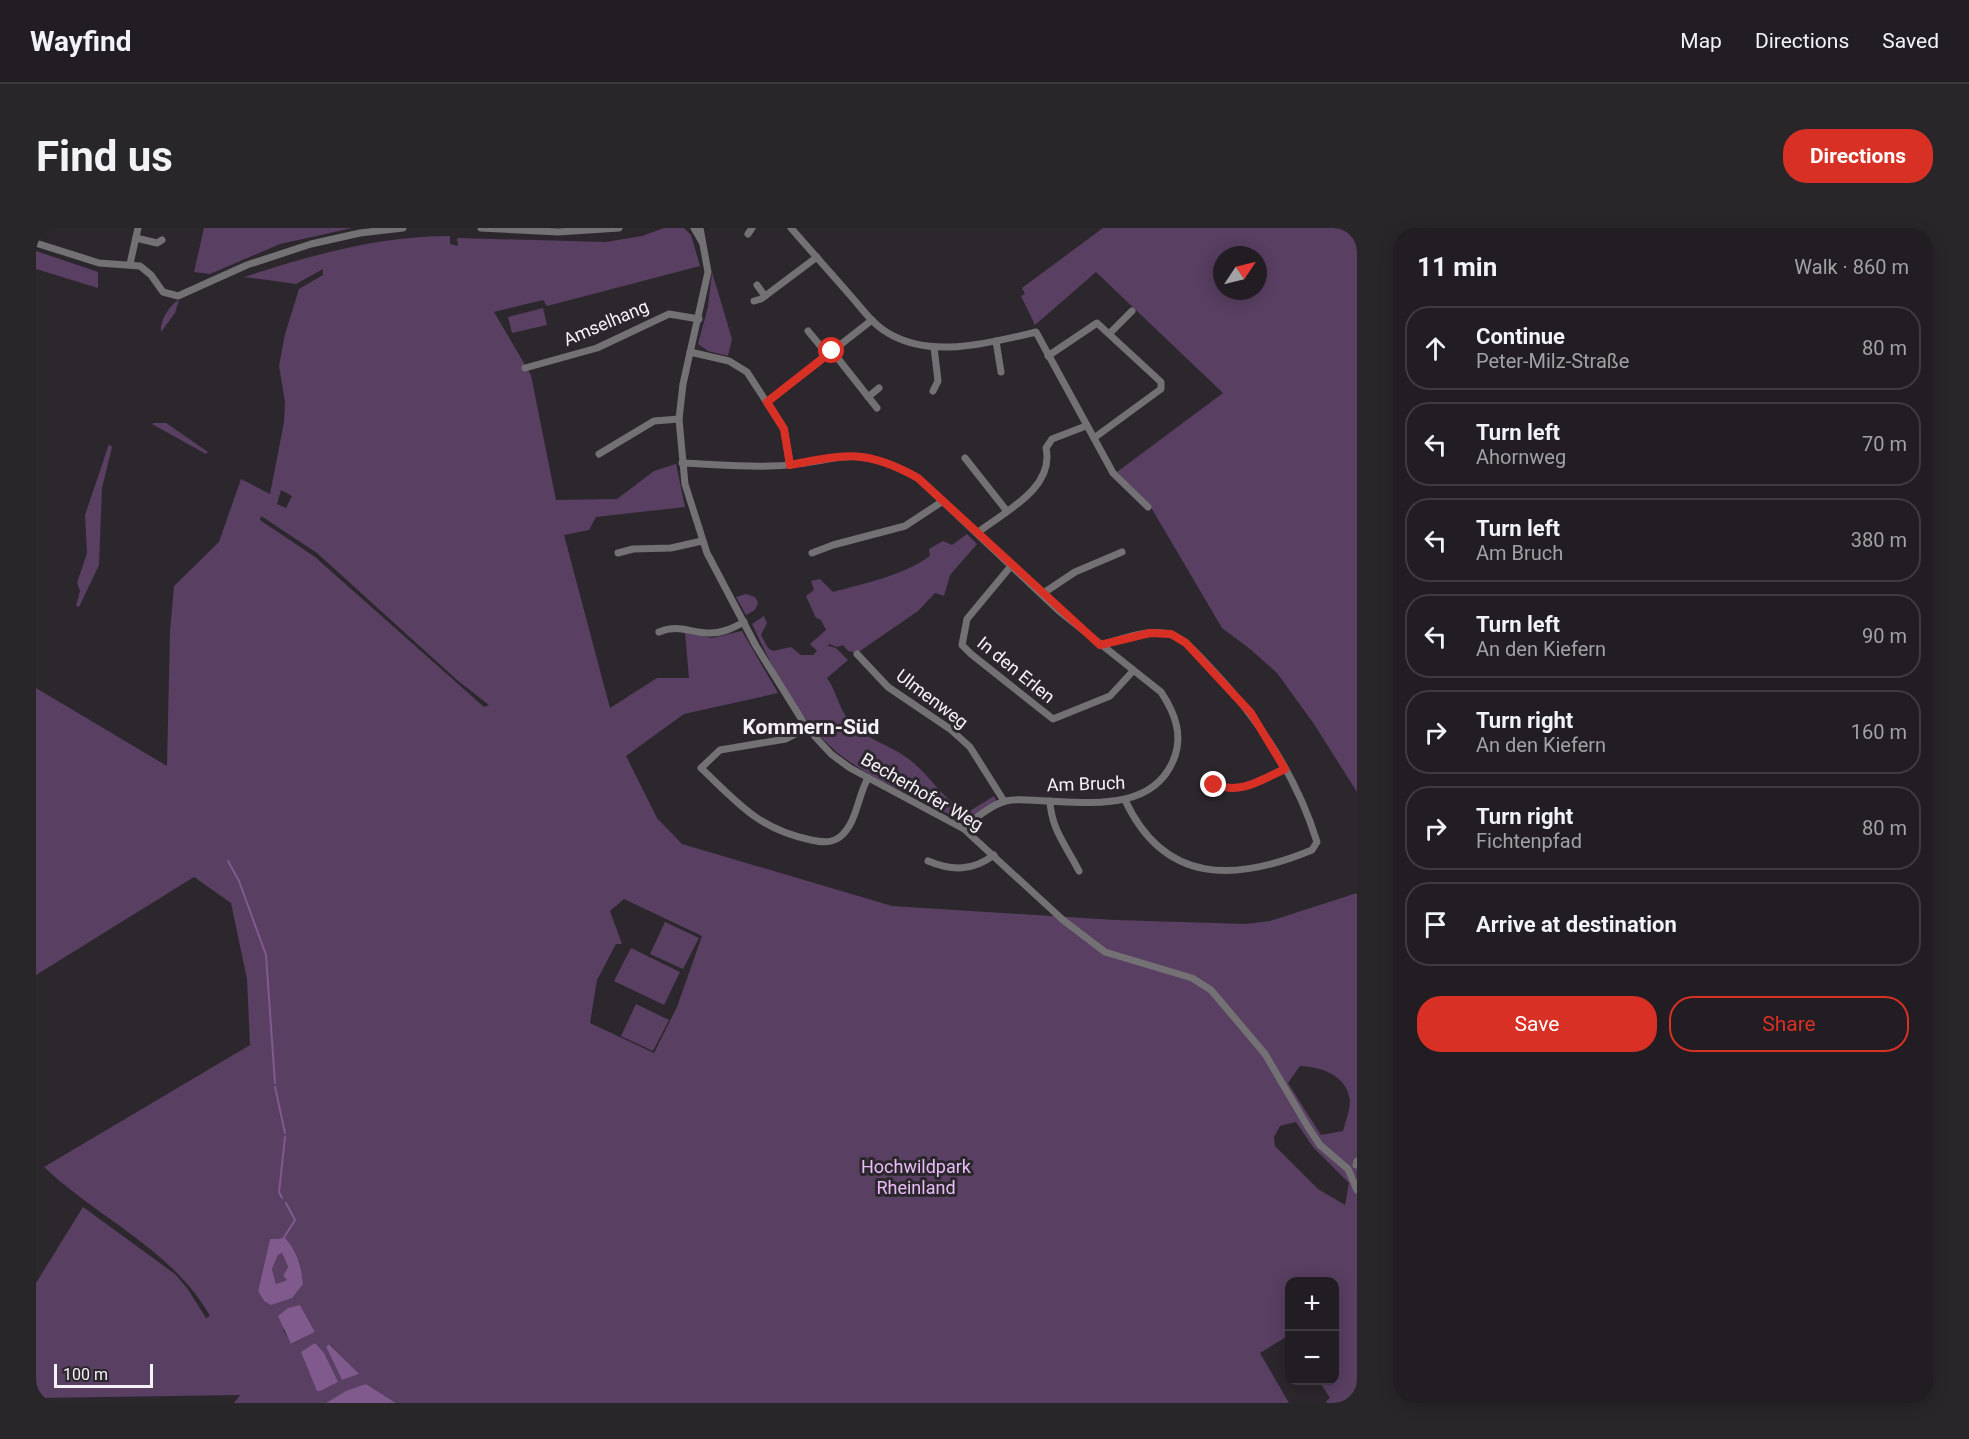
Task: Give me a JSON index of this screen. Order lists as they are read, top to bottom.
{
  "streets": {
    "street": [
      "Amselhang",
      "In den Erlen",
      "Ulmenweg",
      "Am Bruch",
      "Becherhofer Weg"
    ]
  },
  "crossings": [
    ["Amselhang", "Becherhofer Weg"],
    ["In den Erlen", "Am Bruch"],
    ["Ulmenweg", "Am Bruch"],
    ["Am Bruch", "Becherhofer Weg"]
  ],
  "districts": ["Kommern-Süd"],
  "parks": ["Hochwildpark Rheinland"],
  "scale_bar": "100 m",
  "north": "top right",
  "page": {
    "header": "Wayfind",
    "nav": ["Map", "Directions", "Saved"],
    "buttons": [
      "Directions",
      ["Save", "Share"]
    ],
    "title": "Find us",
    "heading": ["11 min", "Walk · 860 m"],
    "list": [
      ["Continue", "Peter-Milz-Straße", "80 m"],
      ["Turn left", "Ahornweg", "70 m"],
      ["Turn left", "Am Bruch", "380 m"],
      ["Turn left", "An den Kiefern", "90 m"],
      ["Turn right", "An den Kiefern", "160 m"],
      ["Turn right", "Fichtenpfad", "80 m"],
      "Arrive at destination"
    ],
    "map_buttons": ["+", "−"],
    "scale": "100 m"
  }
}
